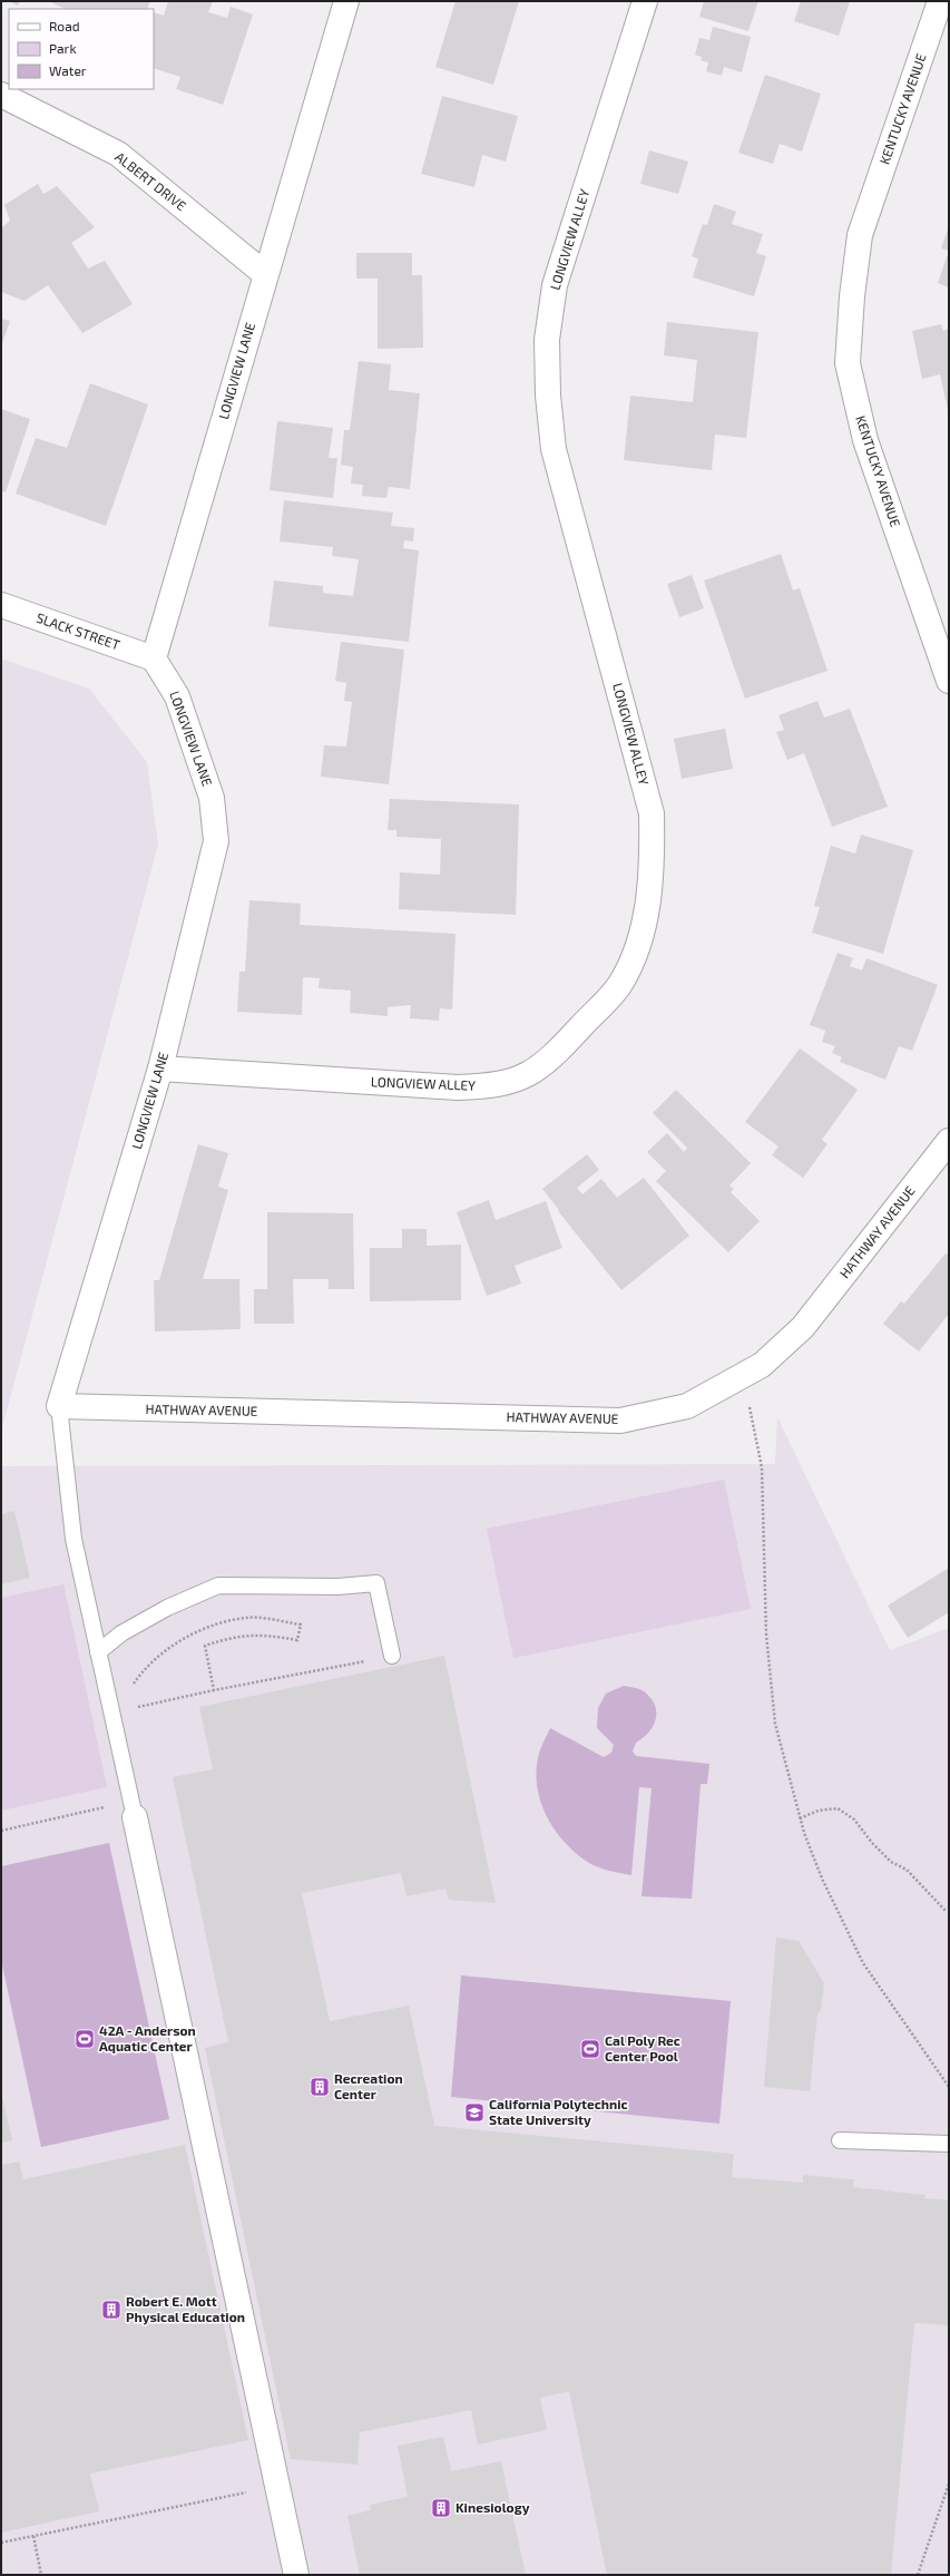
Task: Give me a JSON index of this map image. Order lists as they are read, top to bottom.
{
  "streets": {
    "street": [
      "KENTUCKY AVENUE",
      "ALBERT DRIVE",
      "LONGVIEW ALLEY",
      "LONGVIEW LANE",
      "SLACK STREET",
      "HATHWAY AVENUE"
    ]
  },
  "crossings": [
    ["ALBERT DRIVE", "LONGVIEW LANE"],
    ["LONGVIEW ALLEY", "LONGVIEW LANE"],
    ["LONGVIEW LANE", "SLACK STREET"],
    ["LONGVIEW LANE", "HATHWAY AVENUE"]
  ],
  "places": {
    "sports": ["42A - Anderson Aquatic Center", "Cal Poly Rec Center Pool"],
    "building": ["Recreation Center", "Robert E. Mott Physical Education", "Kinesiology"],
    "school or university": ["California Polytechnic State University"]
  },
  "legend": ["Road", "Park", "Water"]
}
